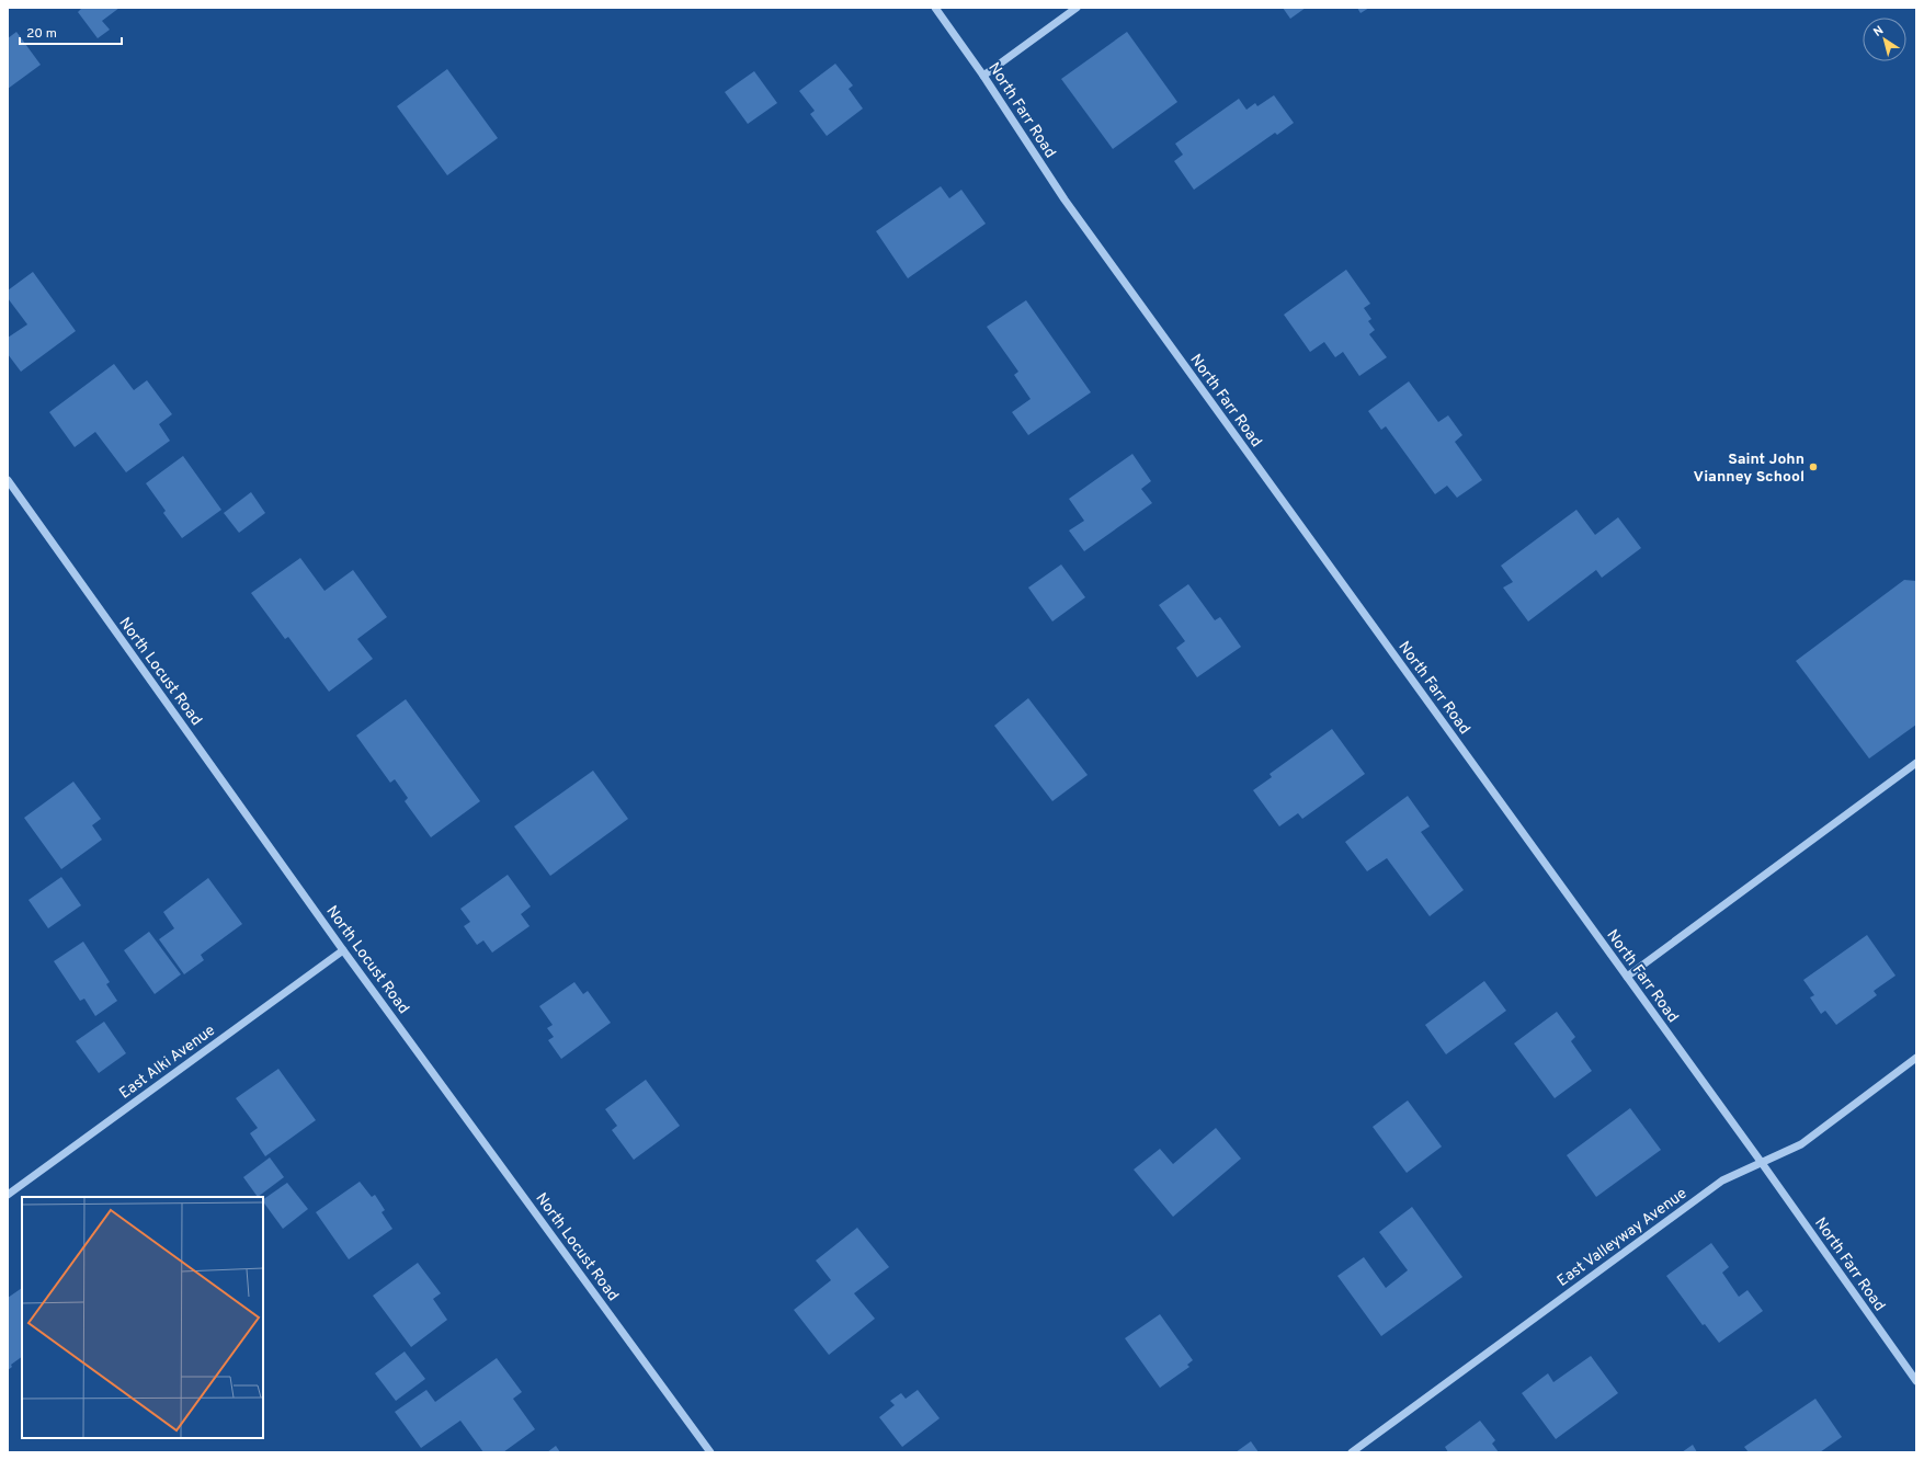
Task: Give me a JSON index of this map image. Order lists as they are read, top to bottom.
{
  "streets": {
    "street": [
      "North Farr Road",
      "North Locust Road",
      "East Alki Avenue",
      "East Valleyway Avenue"
    ]
  },
  "crossings": [
    ["North Farr Road", "East Valleyway Avenue"],
    ["North Locust Road", "East Alki Avenue"]
  ],
  "places": ["Saint John Vianney School"],
  "scale_bar": "20 m",
  "north": "top left"
}
